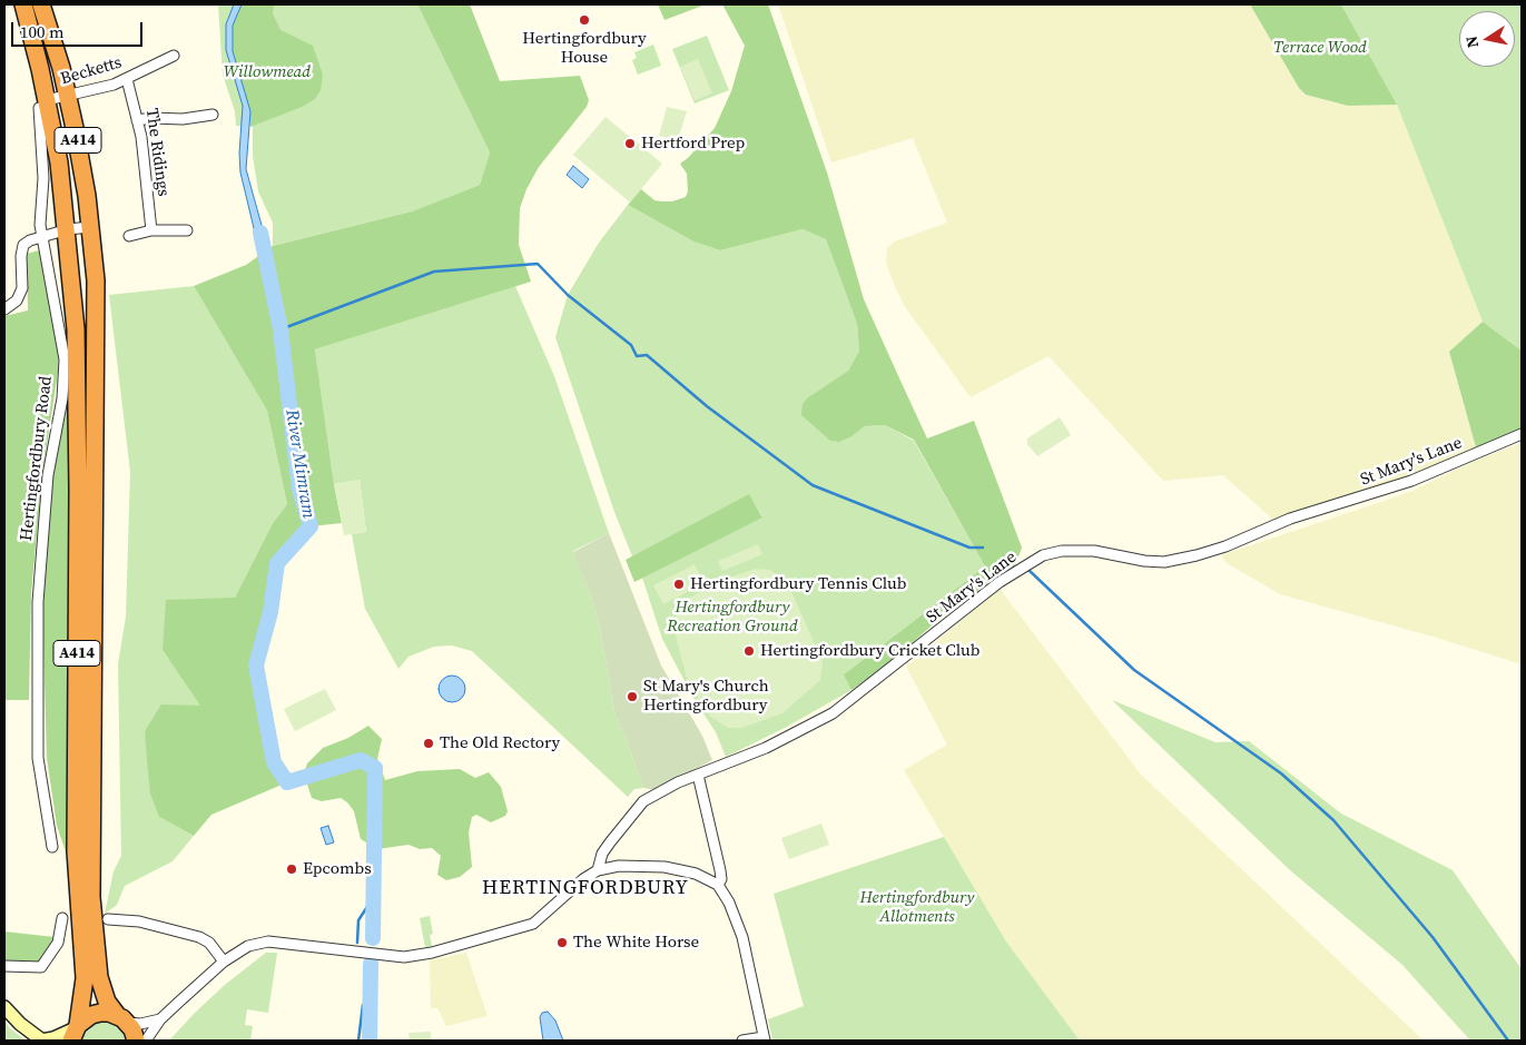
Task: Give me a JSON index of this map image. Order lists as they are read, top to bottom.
{
  "streets": {
    "highway": ["A414"],
    "street": [
      "Becketts",
      "The Ridings",
      "Hertingfordbury Road",
      "St Mary's Lane"
    ]
  },
  "crossings": [
    ["Becketts", "A414"],
    ["Becketts", "The Ridings"],
    ["Becketts", "Hertingfordbury Road"],
    ["A414", "Hertingfordbury Road"]
  ],
  "districts": ["HERTINGFORDBURY"],
  "water": ["River Mimram"],
  "parks": [
    "Terrace Wood",
    "Willowmead",
    "Hertingfordbury Recreation Ground",
    "Hertingfordbury Allotments"
  ],
  "places": [
    "Hertingfordbury House",
    "Hertford Prep",
    "Hertingfordbury Tennis Club",
    "Hertingfordbury Cricket Club",
    "St Mary's Church Hertingfordbury",
    "The Old Rectory",
    "Epcombs",
    "The White Horse"
  ],
  "scale_bar": "100 m",
  "north": "left"
}
